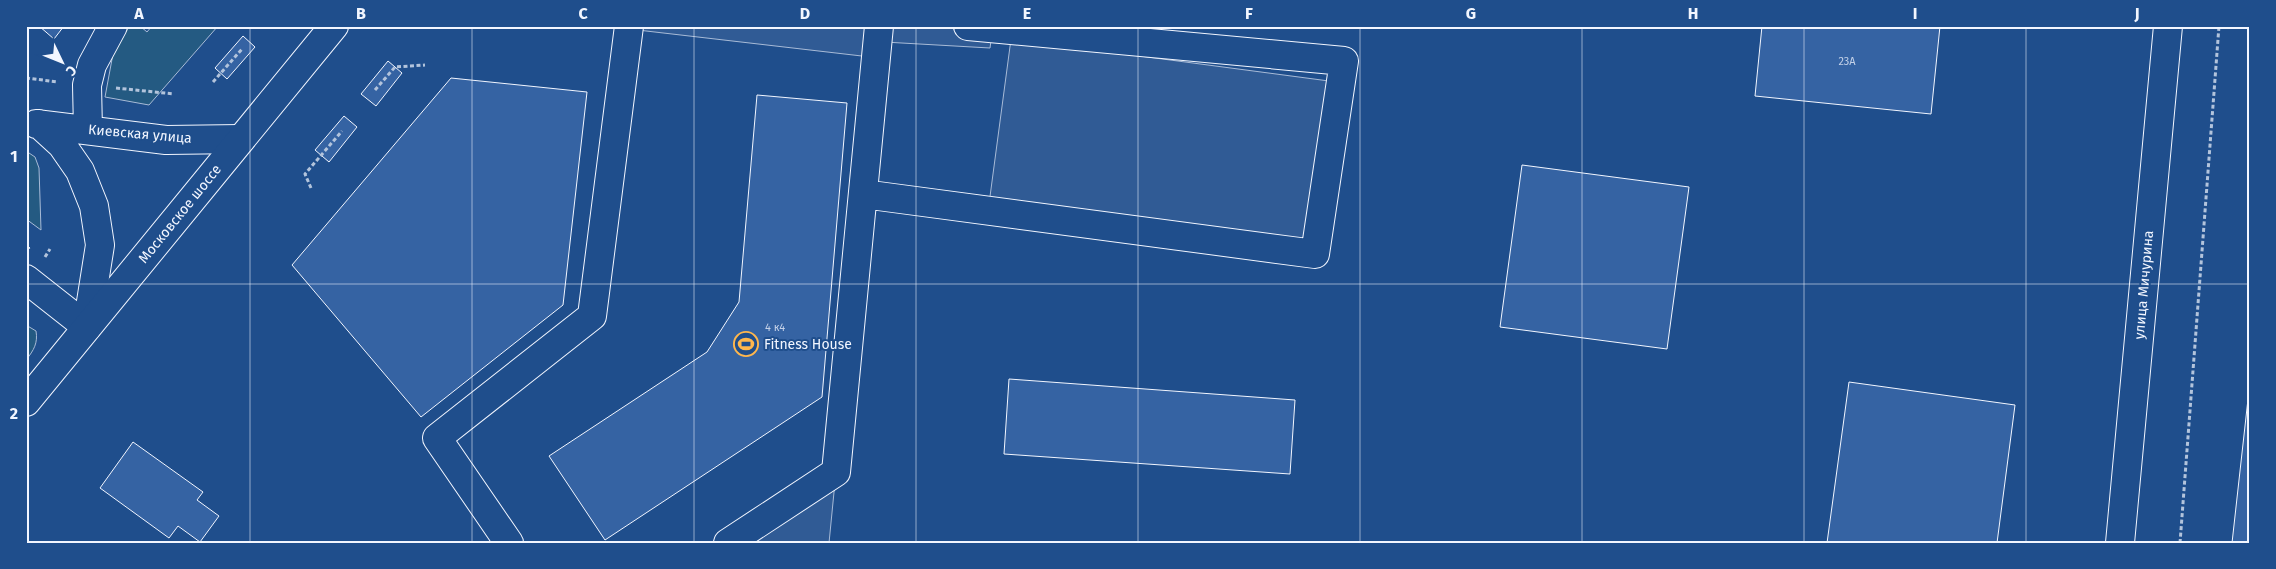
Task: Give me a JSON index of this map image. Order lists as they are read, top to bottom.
{
  "streets": {
    "main road": ["Киевская улица", "Московское шоссе", "улица Мичурина"]
  },
  "crossings": [
    ["Киевская улица", "Московское шоссе"]
  ],
  "places": {
    "sports": ["Fitness House"]
  },
  "house_numbers": ["23А", "4 к4"],
  "north": "bottom right",
  "grid": {
    "columns": [
      "A",
      "B",
      "C",
      "D",
      "E",
      "F",
      "G",
      "H",
      "I",
      "J"
    ],
    "rows": ["1", "2"]
  }
}
